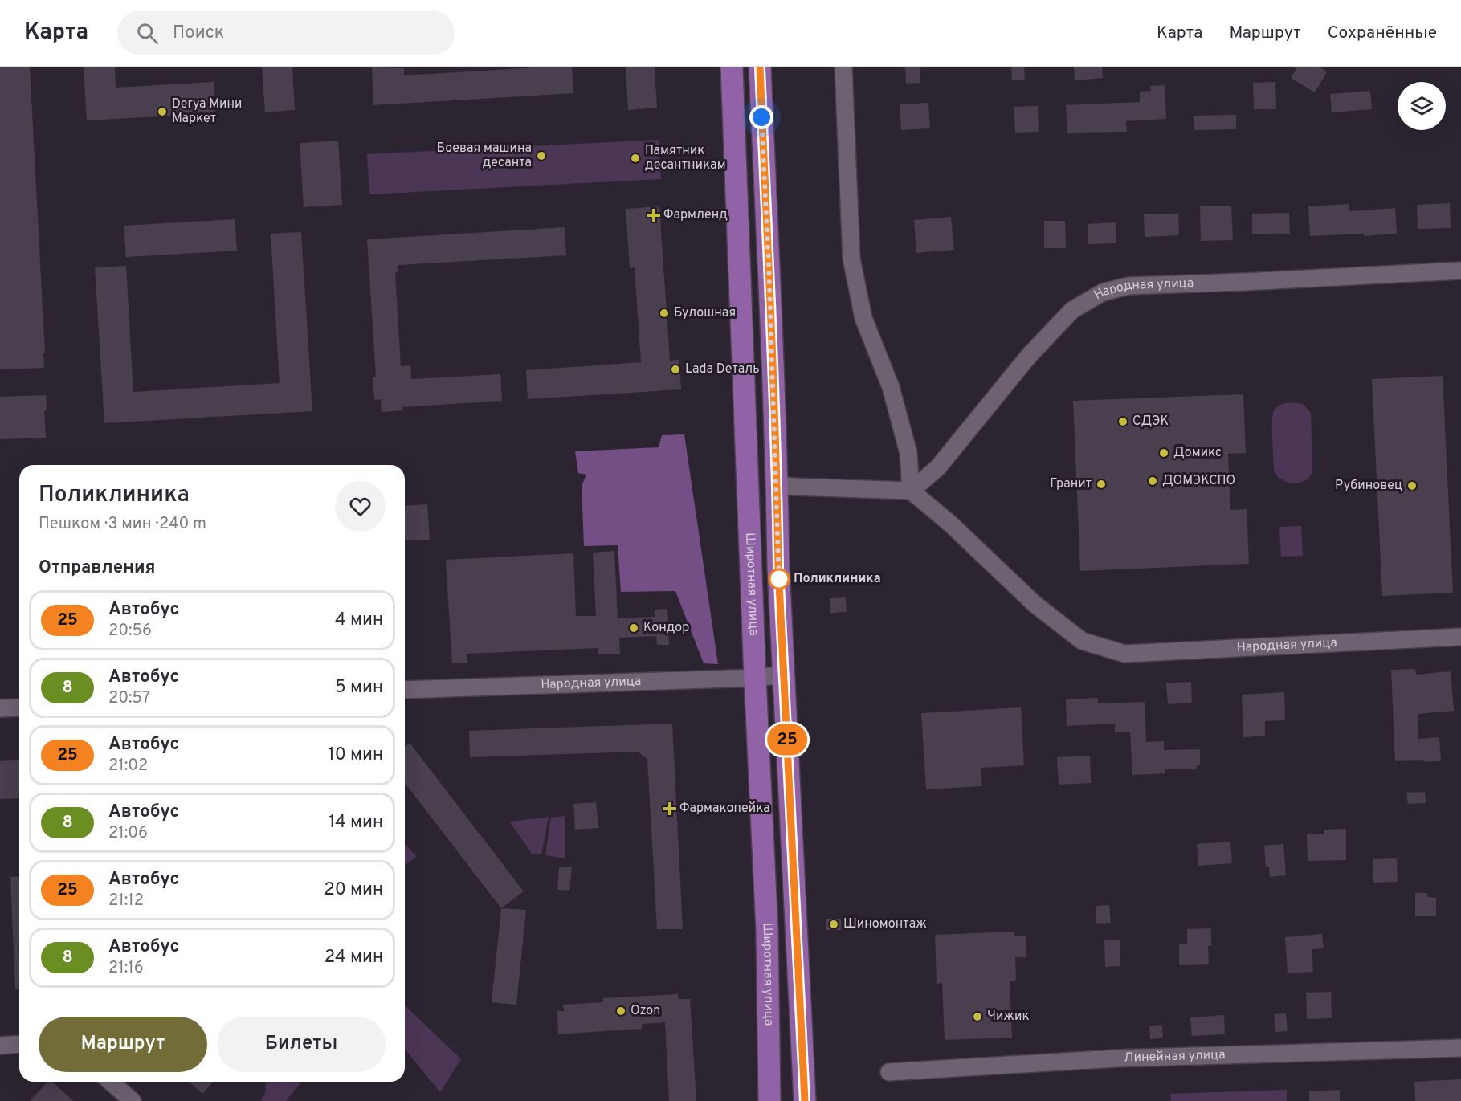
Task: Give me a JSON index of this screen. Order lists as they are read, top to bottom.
{
  "streets": {
    "main road": ["Широтная улица"],
    "street": ["Народная улица", "Линейная улица"]
  },
  "crossings": [
    ["Народная улица", "Широтная улица"]
  ],
  "places": {
    "other": [
      "Derya Мини Маркет",
      "Боевая машина десанта",
      "Памятник десантникам",
      "Булошная",
      "Lada Dеталь",
      "СДЭК",
      "Домикс",
      "ДОМЭКСПО",
      "Гранит",
      "Рубиновец",
      "Поликлиника",
      "Кондор",
      "Шиномонтаж",
      "Ozon",
      "Чижик"
    ],
    "health": ["Фармленд", "Фармакопейка"]
  },
  "lines": ["bus line 25"],
  "page": {
    "header": "Карта",
    "search": "Поиск",
    "nav": ["Карта", "Маршрут", "Сохранённые"],
    "on_map": "25",
    "heading": [
      ["Поликлиника", "Пешком · 3 мин · 240 m"],
      "Отправления"
    ],
    "list": [
      {
        "mark": "25",
        "name": "Автобус",
        "note": "20:56",
        "value": "4 мин"
      },
      {
        "mark": "8",
        "name": "Автобус",
        "note": "20:57",
        "value": "5 мин"
      },
      {
        "mark": "25",
        "name": "Автобус",
        "note": "21:02",
        "value": "10 мин"
      },
      {
        "mark": "8",
        "name": "Автобус",
        "note": "21:06",
        "value": "14 мин"
      },
      {
        "mark": "25",
        "name": "Автобус",
        "note": "21:12",
        "value": "20 мин"
      },
      {
        "mark": "8",
        "name": "Автобус",
        "note": "21:16",
        "value": "24 мин"
      }
    ],
    "buttons": ["Маршрут", "Билеты"]
  }
}
